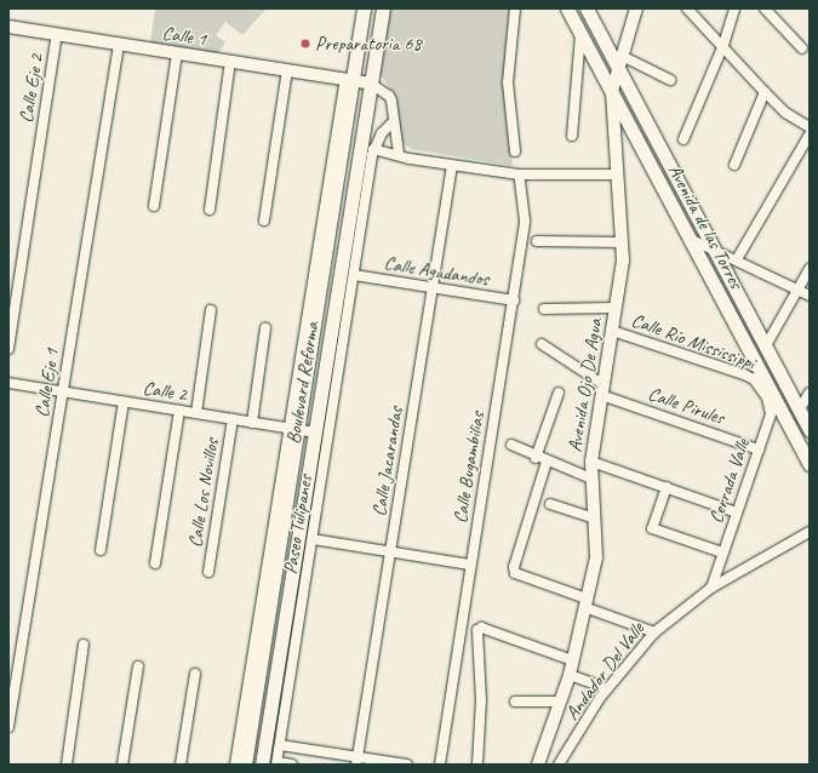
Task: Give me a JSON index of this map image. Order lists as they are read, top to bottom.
{
  "streets": {
    "main road": ["Avenida de las Torres", "Boulevard Reforma"],
    "street": [
      "Calle 1",
      "Calle Eje 2",
      "Calle Agadandos",
      "Calle Río Mississippi",
      "Calle Eje 1",
      "Avenida Ojo De Agua",
      "Calle 2",
      "Calle Pirules",
      "Calle Jacarandas",
      "Calle Bugambilias",
      "Cerrada Valle",
      "Calle Los Novillos",
      "Paseo Tulipanes",
      "Andador Del Valle"
    ]
  },
  "crossings": [
    ["Calle 1", "Calle Eje 2"],
    ["Calle 1", "Calle Eje 1"],
    ["Calle 1", "Boulevard Reforma"],
    ["Avenida de las Torres", "Avenida Ojo De Agua"],
    ["Calle Agadandos", "Calle Jacarandas"],
    ["Calle Agadandos", "Calle Bugambilias"],
    ["Calle Agadandos", "Paseo Tulipanes"],
    ["Calle Río Mississippi", "Avenida Ojo De Agua"],
    ["Calle Río Mississippi", "Cerrada Valle"],
    ["Calle Eje 1", "Calle 2"],
    ["Boulevard Reforma", "Calle 2"],
    ["Avenida Ojo De Agua", "Calle Pirules"],
    ["Calle 2", "Calle Los Novillos"],
    ["Calle Pirules", "Cerrada Valle"],
    ["Cerrada Valle", "Andador Del Valle"]
  ],
  "places": ["Preparatoria 68"]
}
